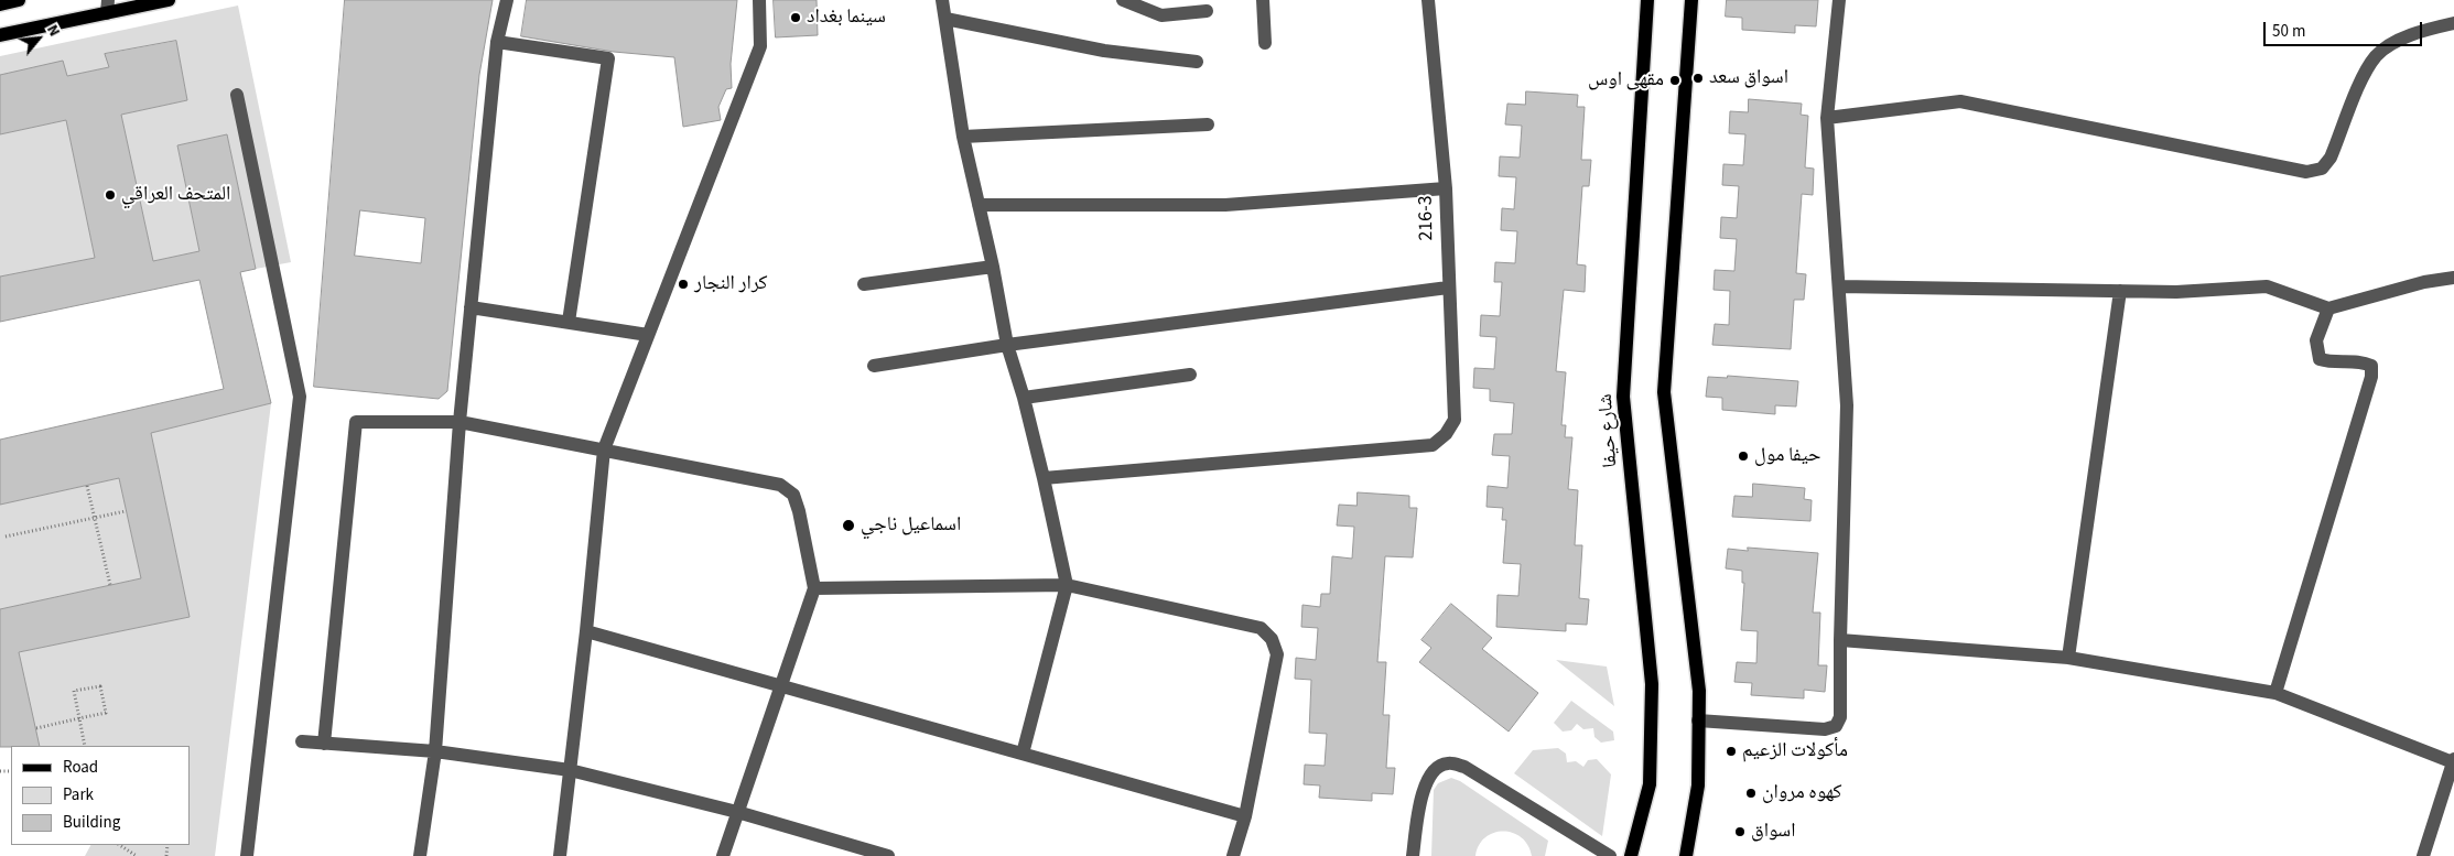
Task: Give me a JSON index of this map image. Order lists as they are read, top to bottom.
{
  "streets": {
    "main road": ["شارع حيفا"],
    "street": ["216-3"]
  },
  "places": [
    "سينما بغداد",
    "اسواق سعد",
    "مقهى اوس",
    "المتحف العراقي",
    "كرار النجار",
    "حيفا مول",
    "اسماعيل ناجي",
    "مأكولات الزعيم",
    "كهوه مروان",
    "اسواق"
  ],
  "legend": ["Road", "Park", "Building"],
  "scale_bar": "50 m",
  "north": "top right"
}
